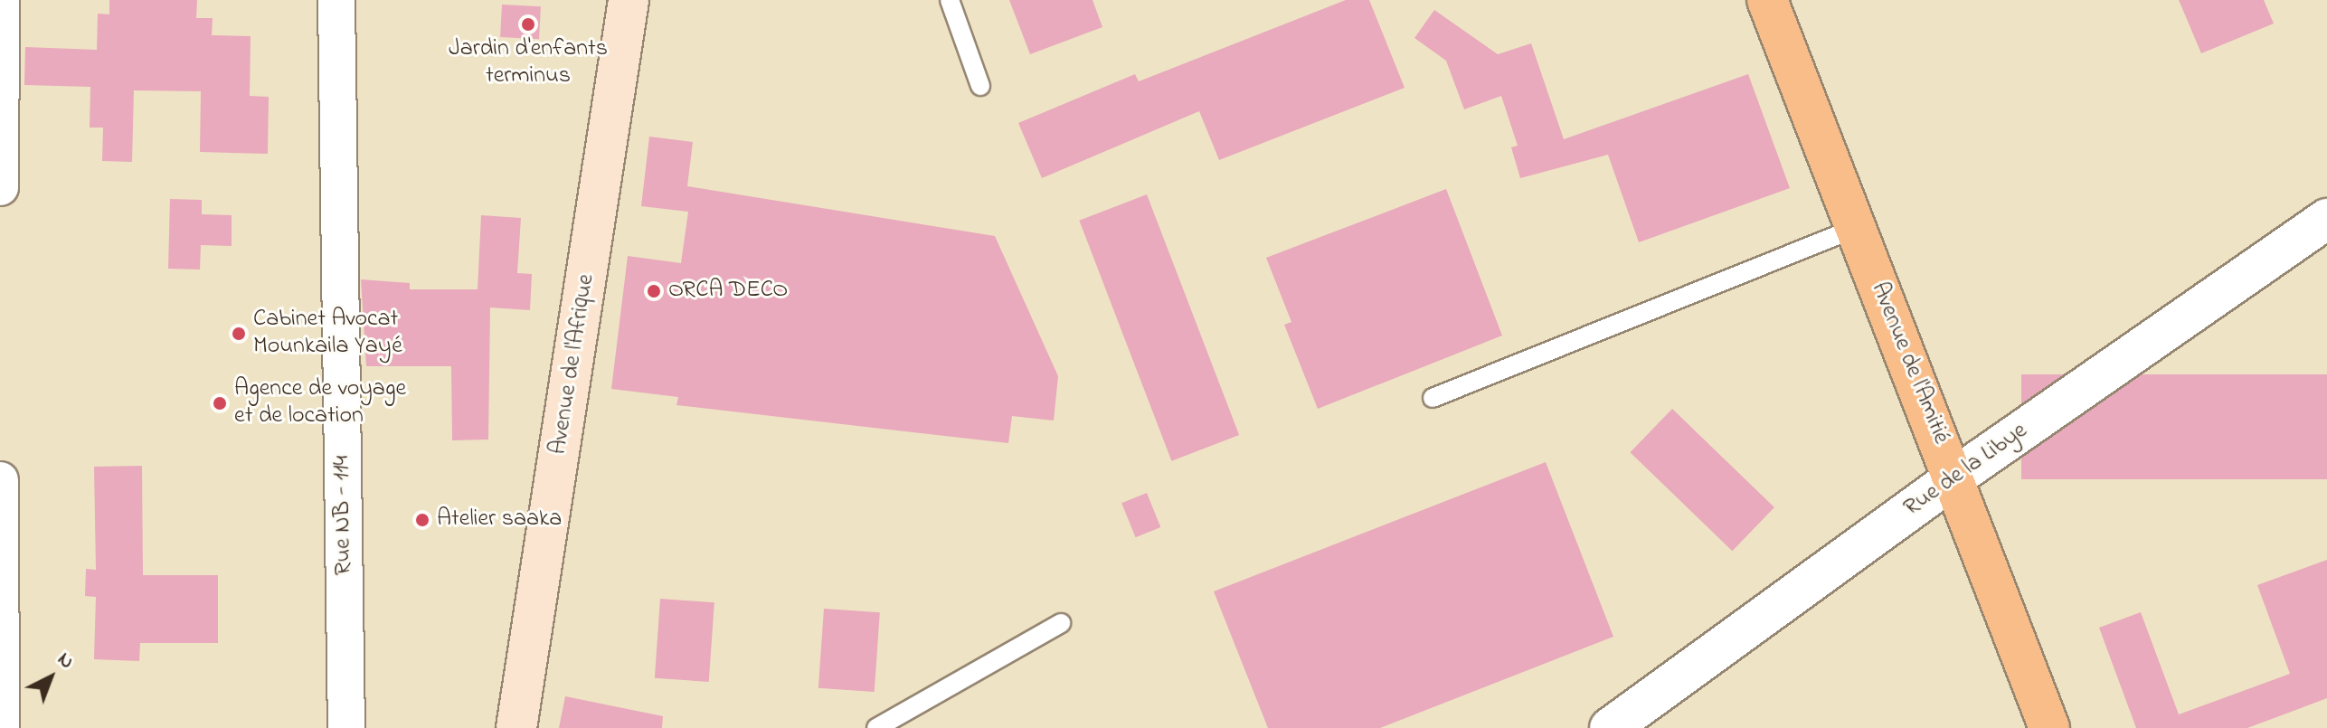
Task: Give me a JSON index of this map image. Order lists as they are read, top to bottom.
{
  "streets": {
    "main road": ["Avenue de l'Amitié", "Avenue de l'Afrique"],
    "street": ["Rue de la Libye", "Rue NB - 114"]
  },
  "crossings": [
    ["Avenue de l'Amitié", "Rue de la Libye"]
  ],
  "places": [
    "Jardin d'enfants terminus",
    "ORCA DECO",
    "Cabinet Avocat Mounkaila Yayé",
    "Agence de voyage et de location",
    "Atelier saaka"
  ],
  "north": "top right"
}
